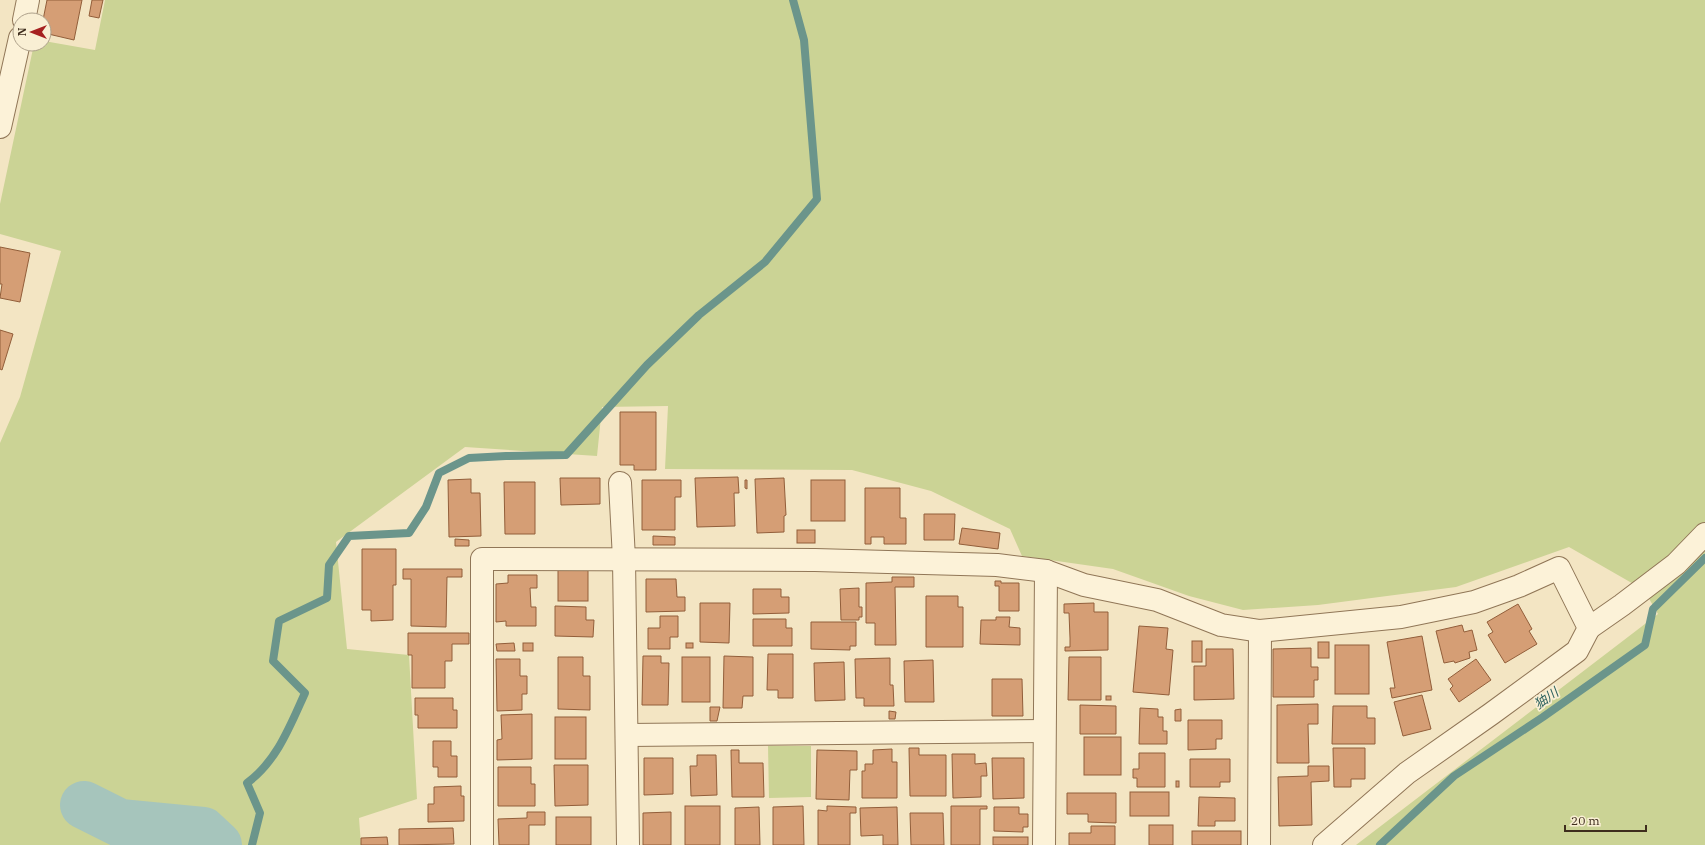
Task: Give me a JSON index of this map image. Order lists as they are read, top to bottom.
{
  "water": ["㹨川"],
  "scale_bar": "20 m",
  "north": "left"
}
